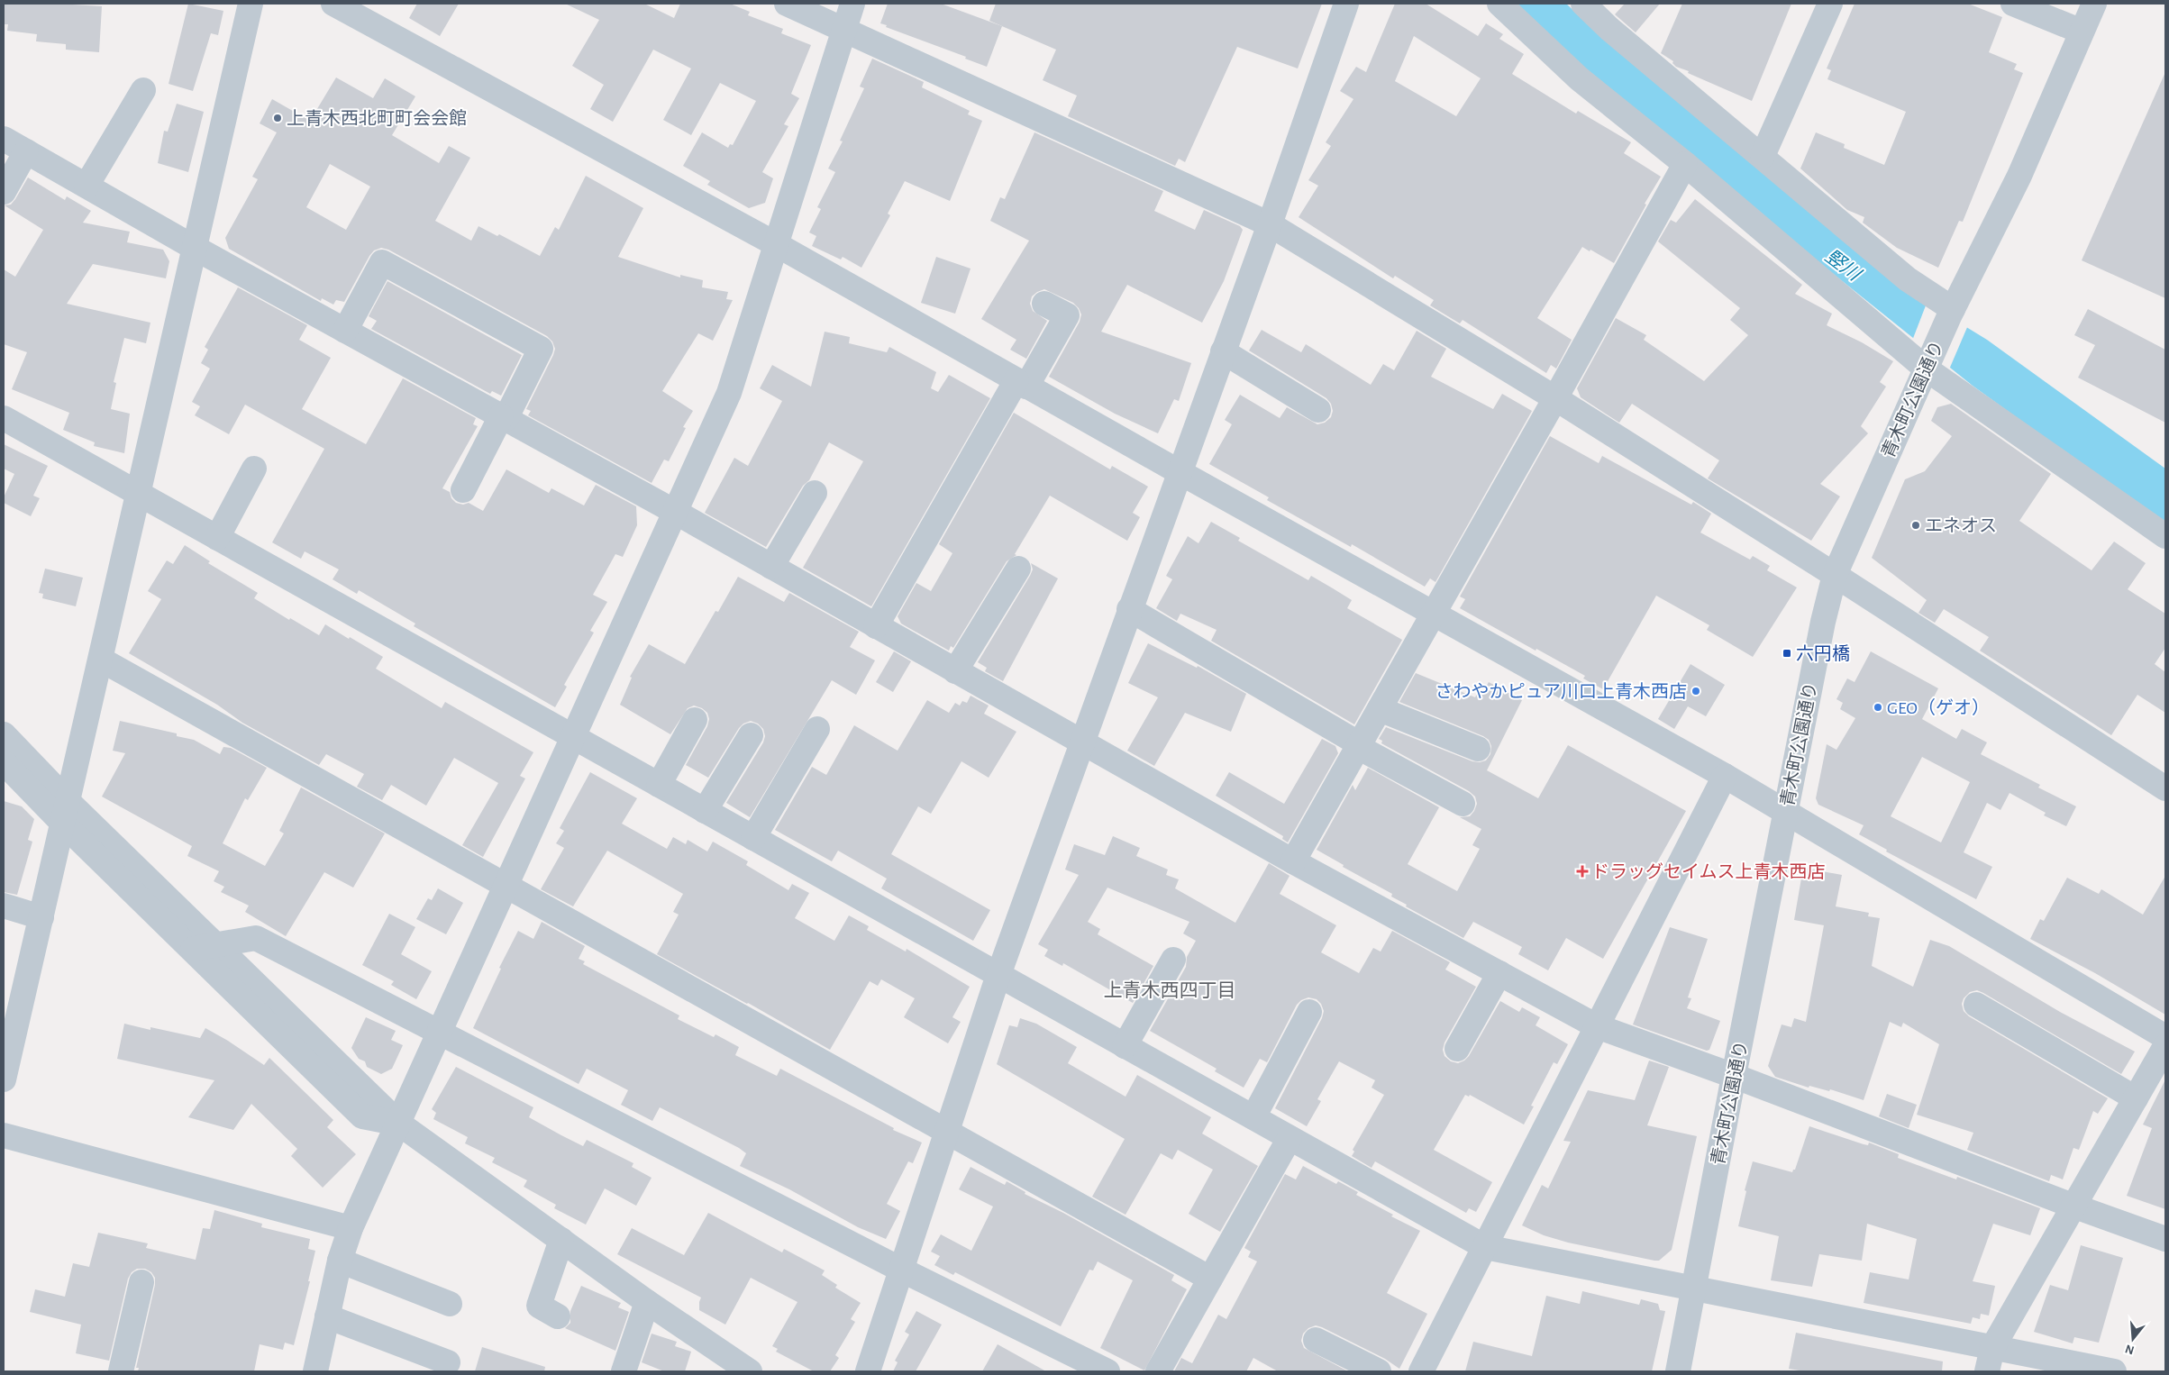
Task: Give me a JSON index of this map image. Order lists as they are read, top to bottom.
{
  "streets": {
    "street": ["青木町公園通り"]
  },
  "districts": ["上青木西四丁目"],
  "water": ["竪川"],
  "places": {
    "other": [
      "上青木西北町町会会館",
      "エネオス",
      "さわやかピュア川口上青木西店",
      "GEO（ゲオ）"
    ],
    "transit": ["六円橋"],
    "health": ["ドラッグセイムス上青木西店"]
  },
  "north": "bottom"
}
